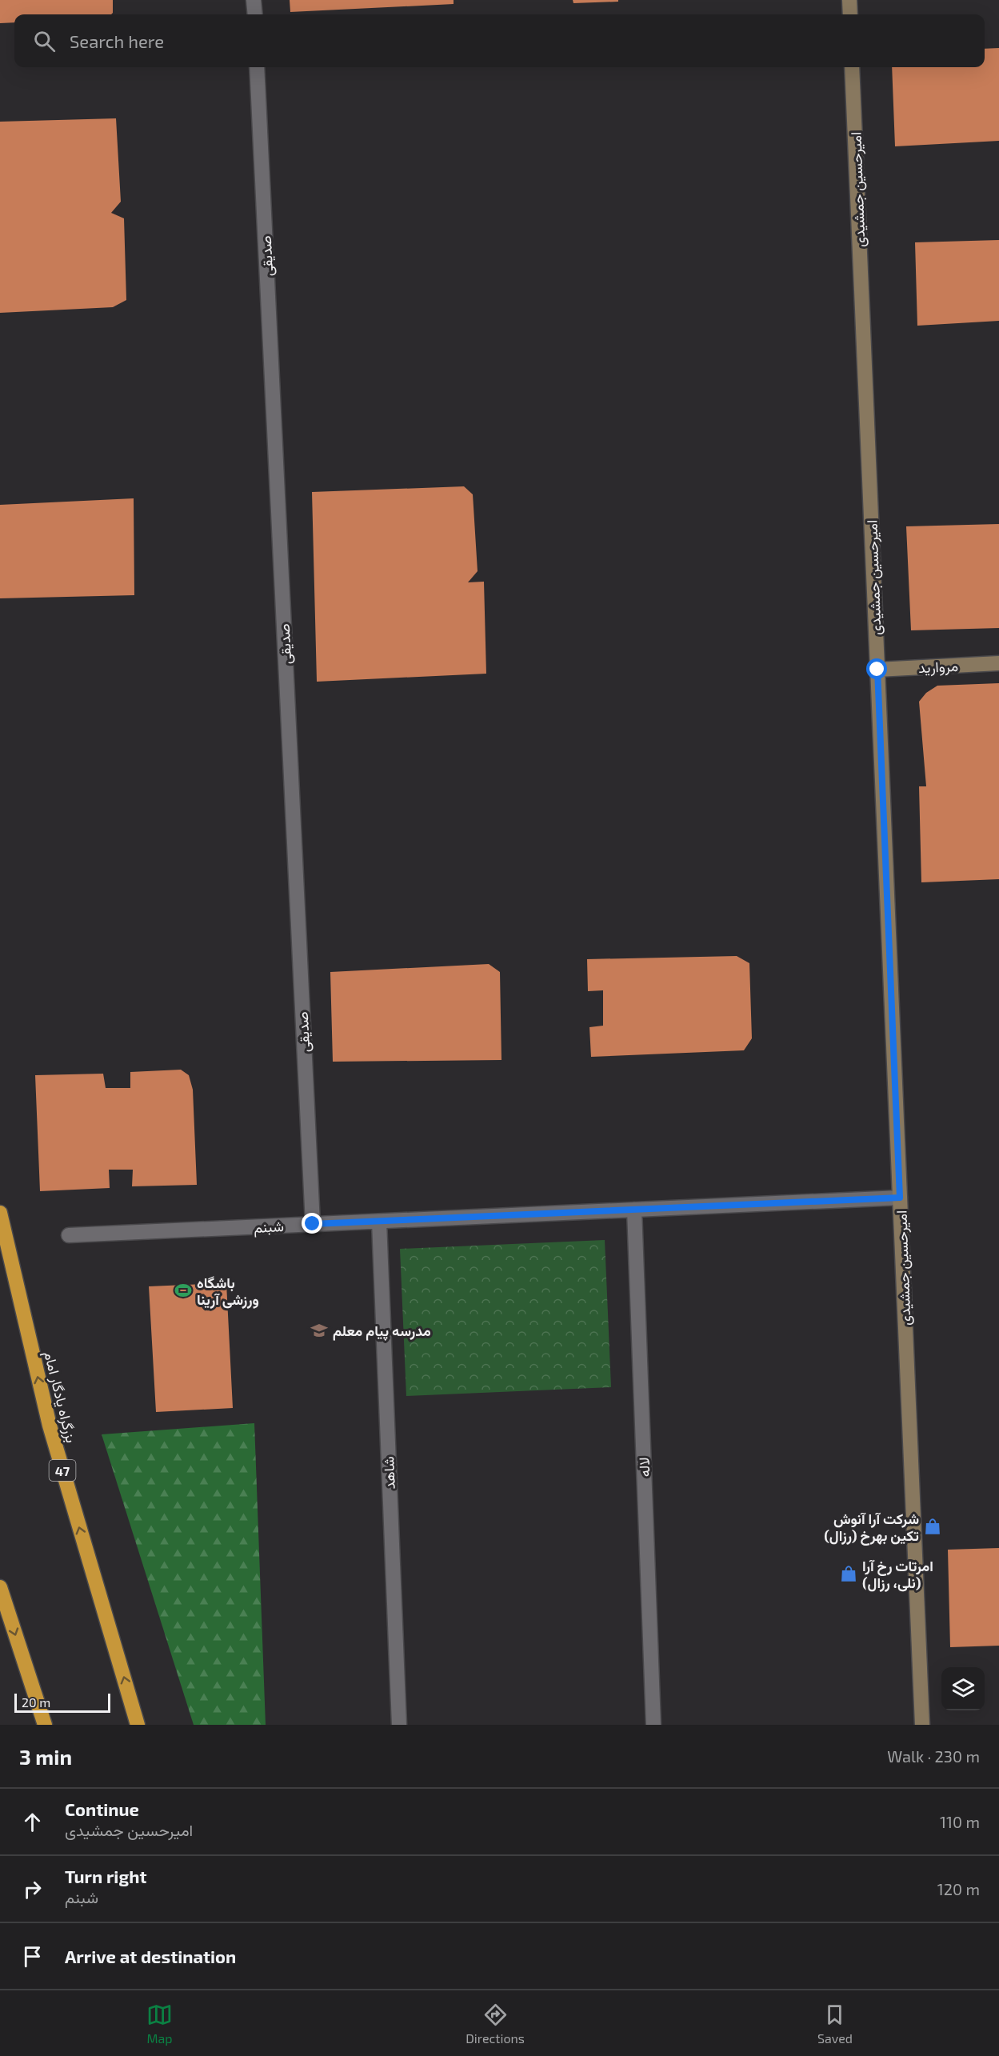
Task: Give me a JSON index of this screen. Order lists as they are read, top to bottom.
{
  "streets": {
    "highway": ["بزرگراه یادگار امام", "47"],
    "street": [
      "امیرحسین جمشیدی",
      "صدیقی",
      "مروارید",
      "شبنم",
      "لاله",
      "شاهد"
    ]
  },
  "crossings": [
    ["امیرحسین جمشیدی", "مروارید"],
    ["امیرحسین جمشیدی", "شبنم"],
    ["صدیقی", "شبنم"],
    ["شبنم", "لاله"],
    ["شبنم", "شاهد"]
  ],
  "one_way": ["بزرگراه یادگار امام"],
  "places": {
    "sports": ["باشگاه ورزشی آرینا"],
    "school or university": ["مدرسه پیام معلم"],
    "shop": ["شرکت آرا آنوش تکین بهرخ (رزال)", "امرتات رخ آرا (نلی، رزال)"]
  },
  "scale_bar": "20 m",
  "page": {
    "search": "Search here",
    "scale": "20 m",
    "heading": ["3 min", "Walk · 230 m"],
    "list": [
      ["Continue", "امیرحسین جمشیدی", "110 m"],
      ["Turn right", "شبنم", "120 m"],
      "Arrive at destination"
    ],
    "nav": ["Map", "Directions", "Saved"]
  }
}
